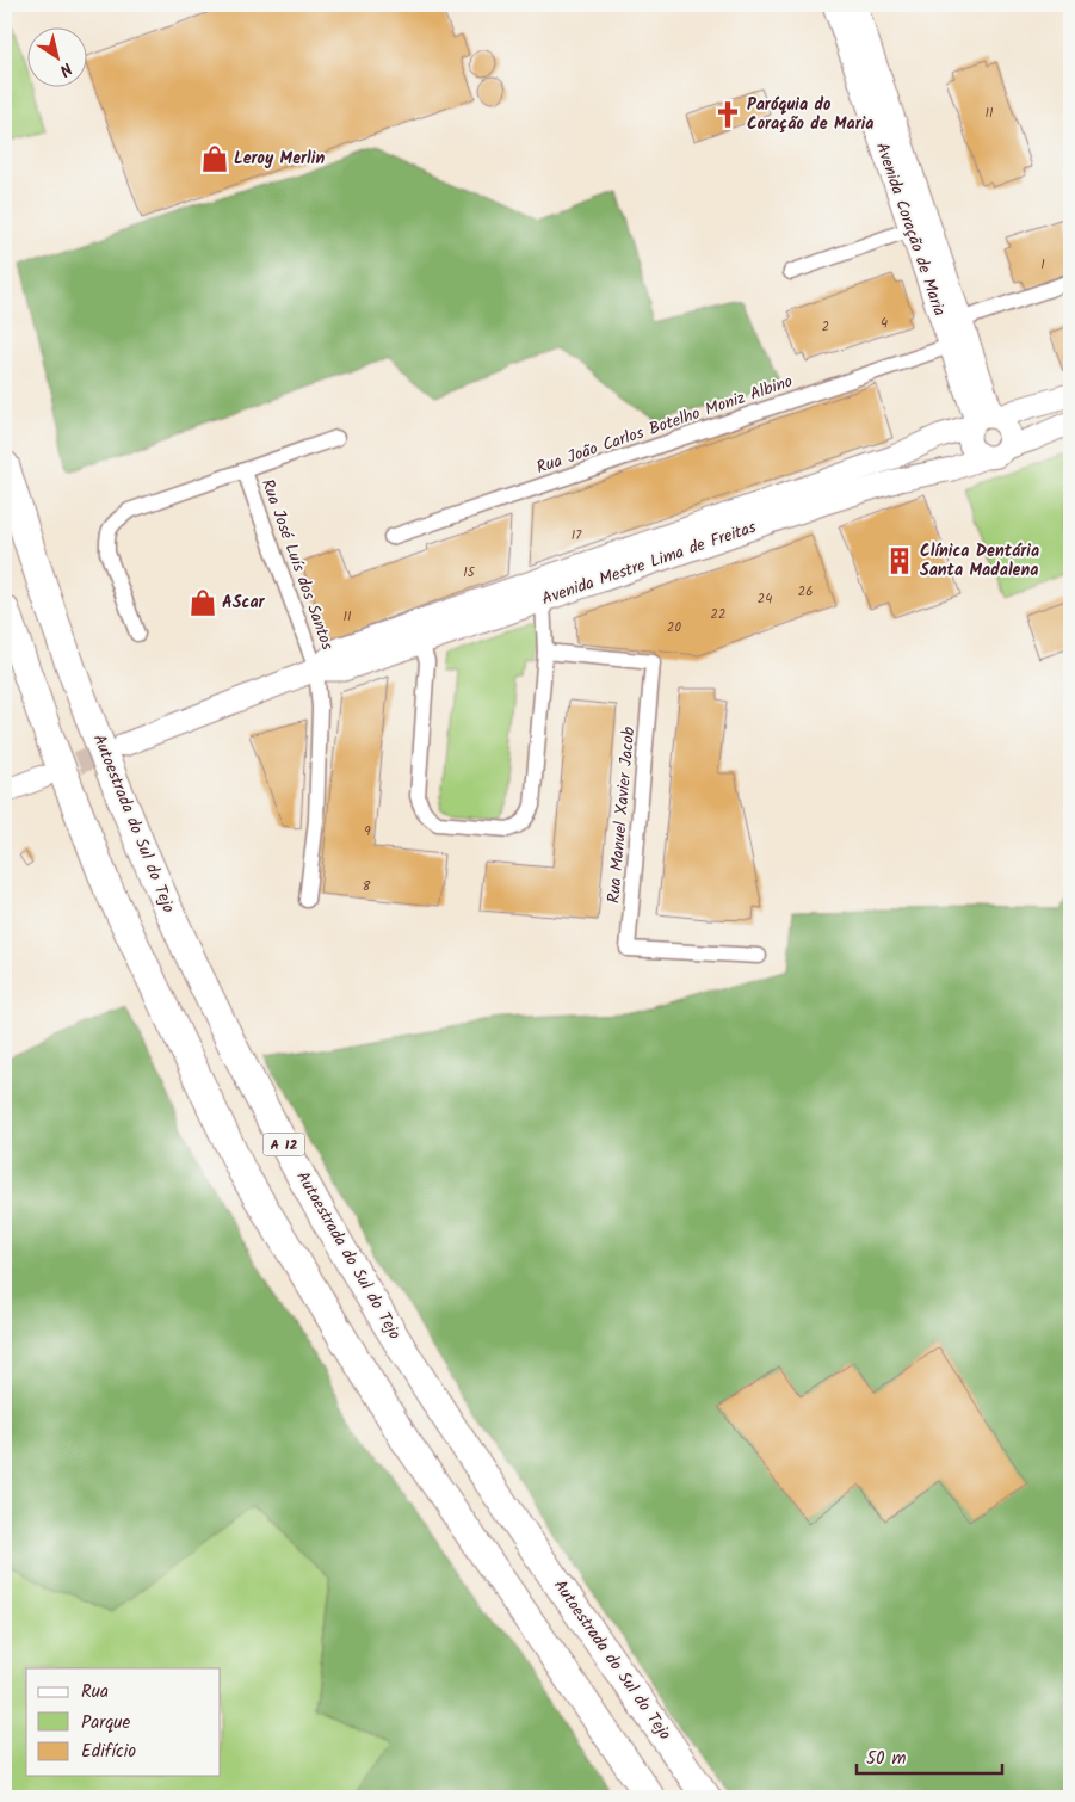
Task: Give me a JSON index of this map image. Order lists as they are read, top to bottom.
{
  "streets": {
    "highway": ["Autoestrada do Sul do Tejo", "A 12"],
    "main road": ["Avenida Coração de Maria", "Avenida Mestre Lima de Freitas"],
    "street": ["Rua João Carlos Botelho Moniz Albino", "Rua José Luís dos Santos", "Rua Manuel Xavier Jacob"]
  },
  "crossings": [
    ["Avenida Coração de Maria", "Rua João Carlos Botelho Moniz Albino"],
    ["Avenida Coração de Maria", "Avenida Mestre Lima de Freitas"],
    ["Avenida Mestre Lima de Freitas", "Rua José Luís dos Santos"]
  ],
  "places": {
    "church": ["Paróquia do Coração de Maria"],
    "shop": ["Leroy Merlin", "AScar"],
    "building": ["Clínica Dentária Santa Madalena"]
  },
  "house_numbers": [
    "11",
    "1",
    "4",
    "2",
    "17",
    "15",
    "26",
    "24",
    "22",
    "11",
    "20",
    "9",
    "8"
  ],
  "legend": ["Rua", "Parque", "Edifício"],
  "scale_bar": "50 m",
  "north": "bottom right"
}
